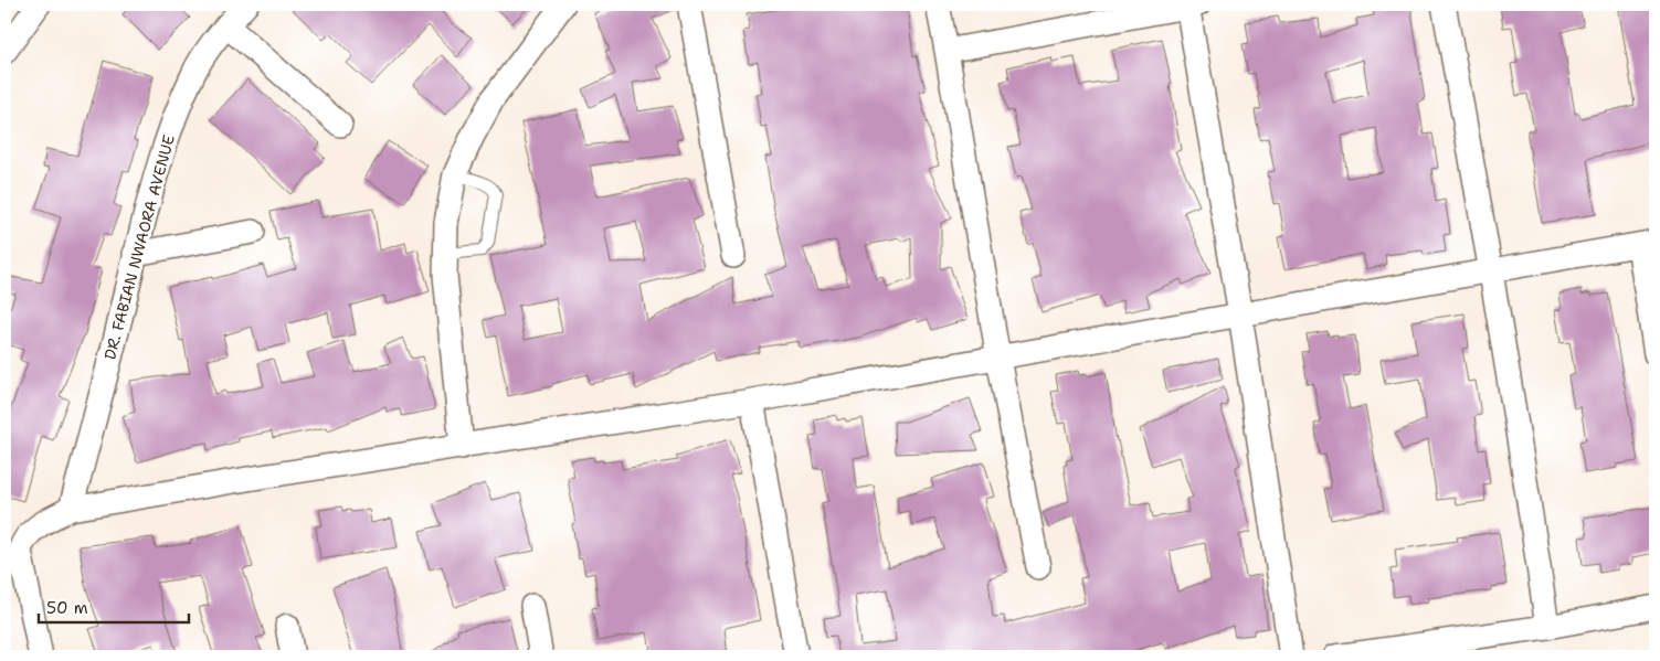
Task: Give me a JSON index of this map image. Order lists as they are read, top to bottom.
{
  "streets": {
    "street": ["DR. FABIAN NWAORA AVENUE"]
  },
  "scale_bar": "50 m"
}
